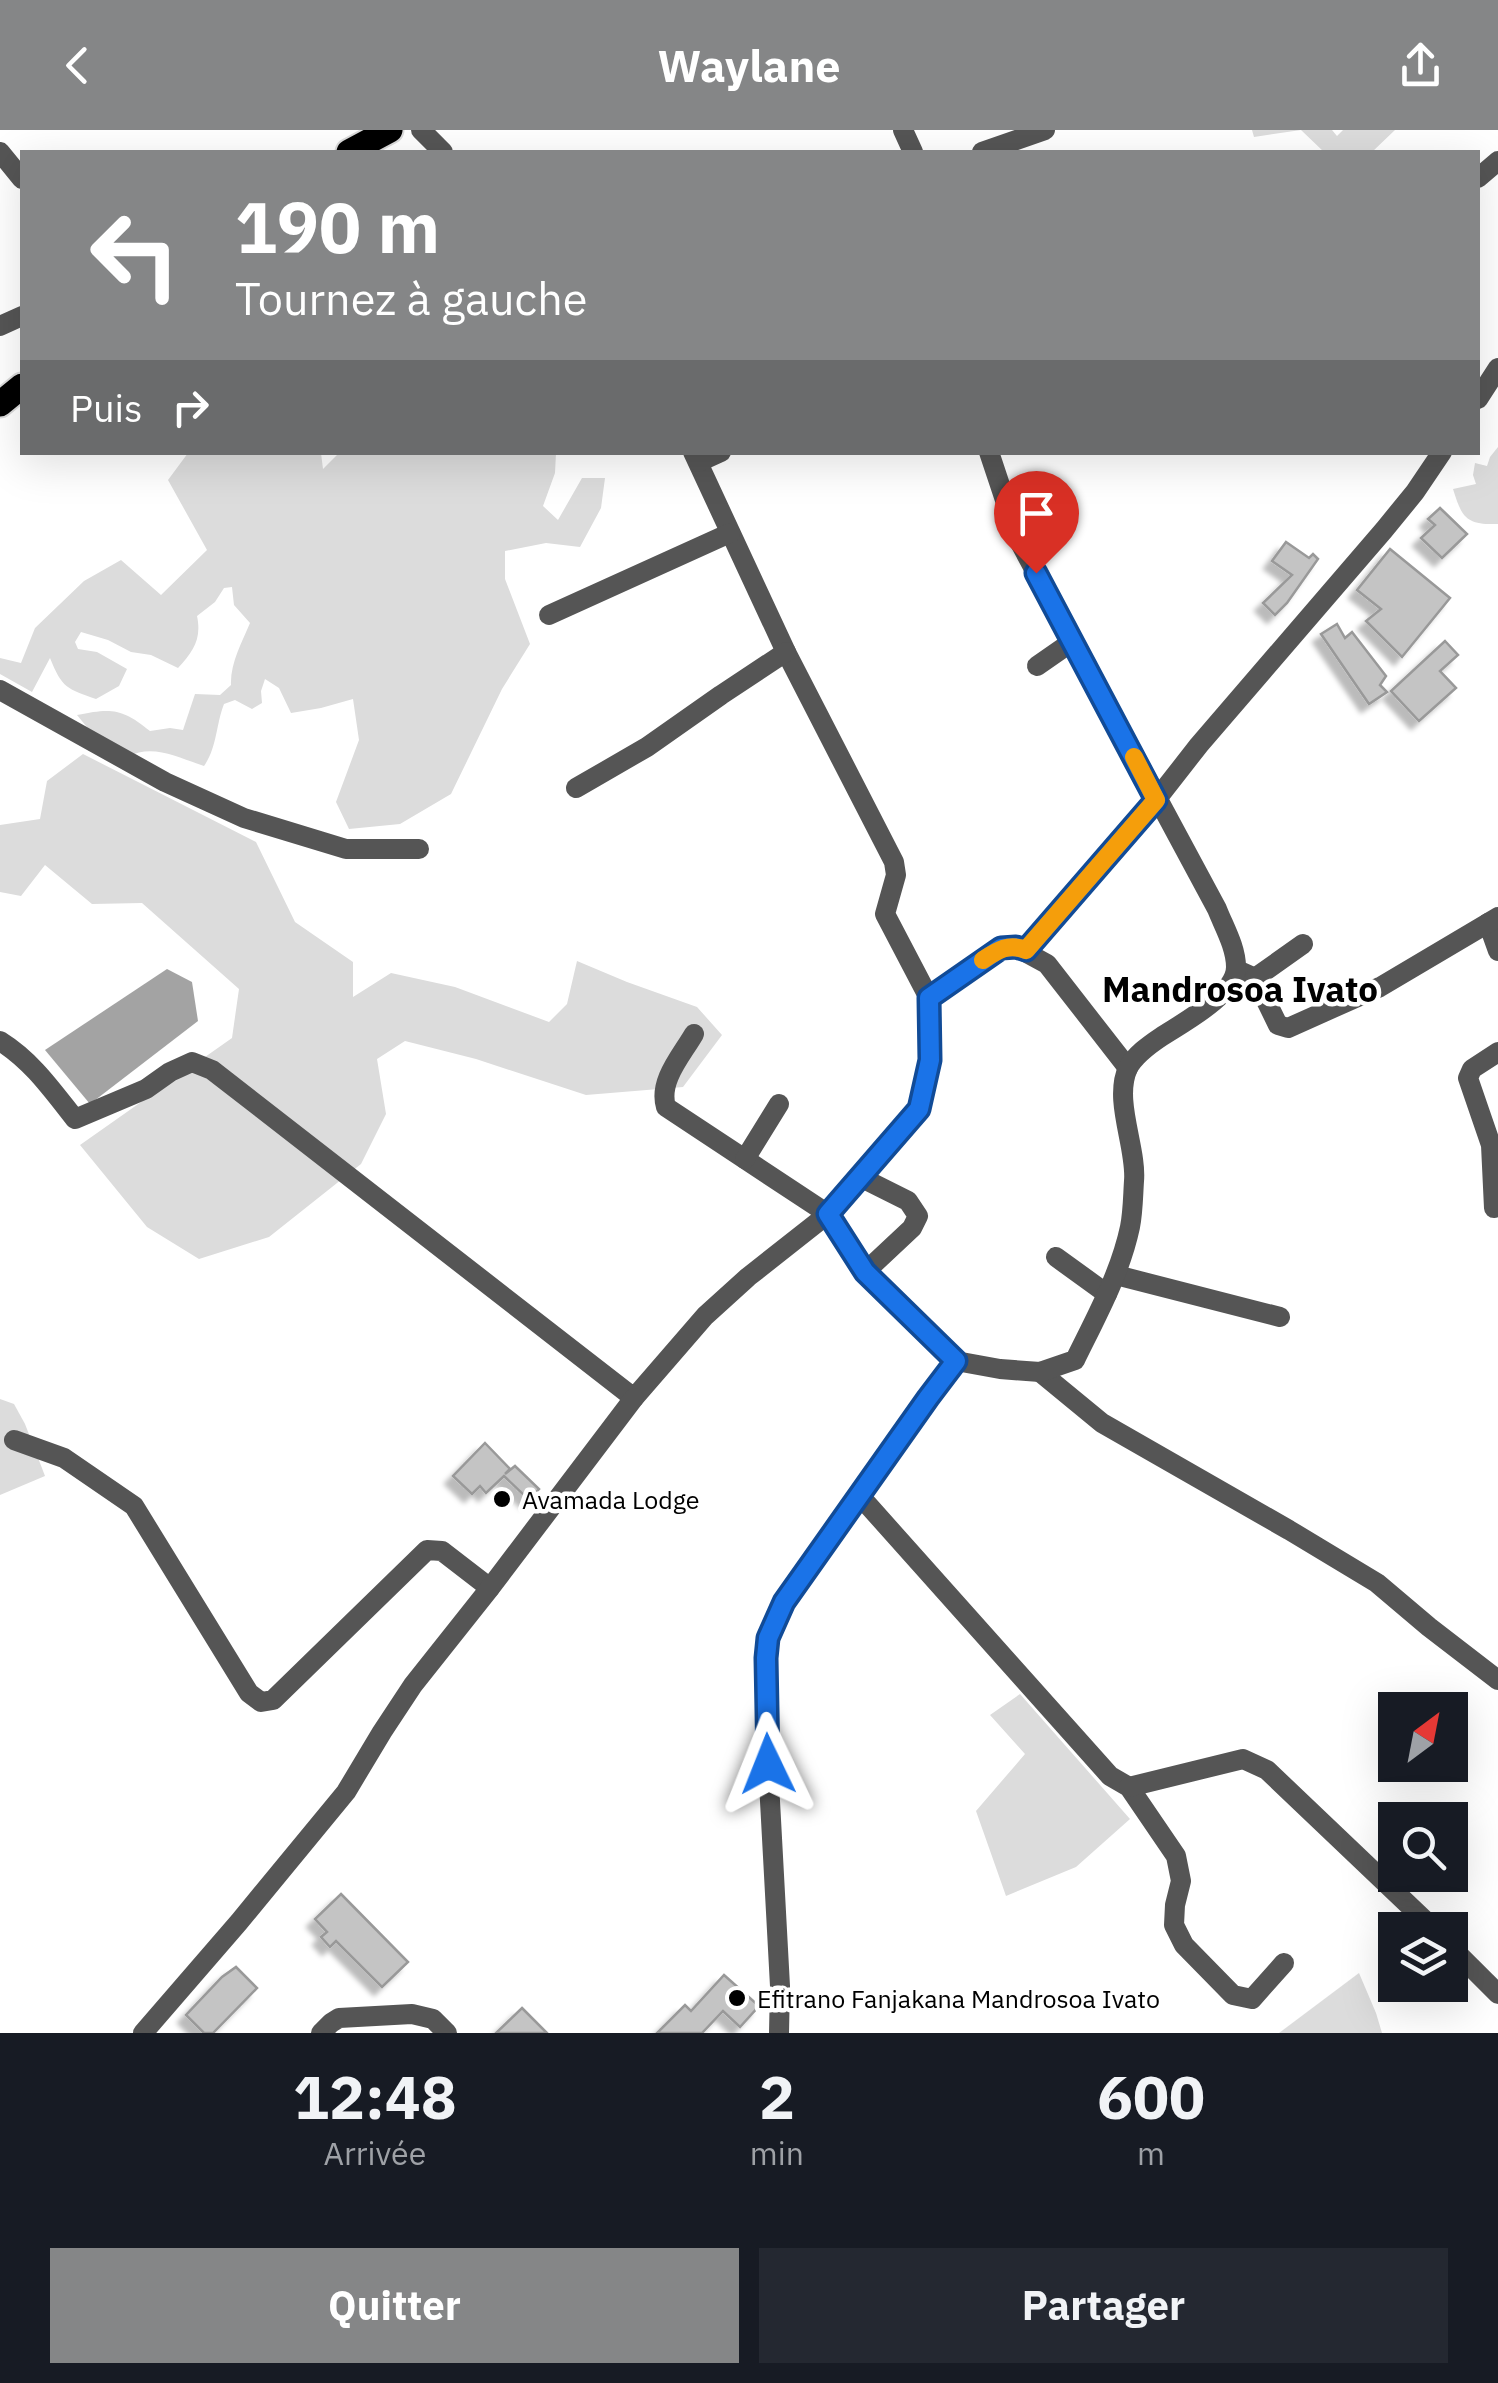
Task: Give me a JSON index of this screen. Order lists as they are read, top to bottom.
{
  "districts": ["Mandrosoa Ivato"],
  "places": ["Avamada Lodge", "Efitrano Fanjakana Mandrosoa Ivato"],
  "north": "top right",
  "page": {
    "header": "Waylane",
    "turn": ["190 m", "Tournez à gauche"],
    "then": "Puis",
    "eta": [
      "12:48",
      "Arrivée",
      "2",
      "min",
      "600",
      "m"
    ],
    "buttons": ["Quitter", "Partager"]
  }
}
